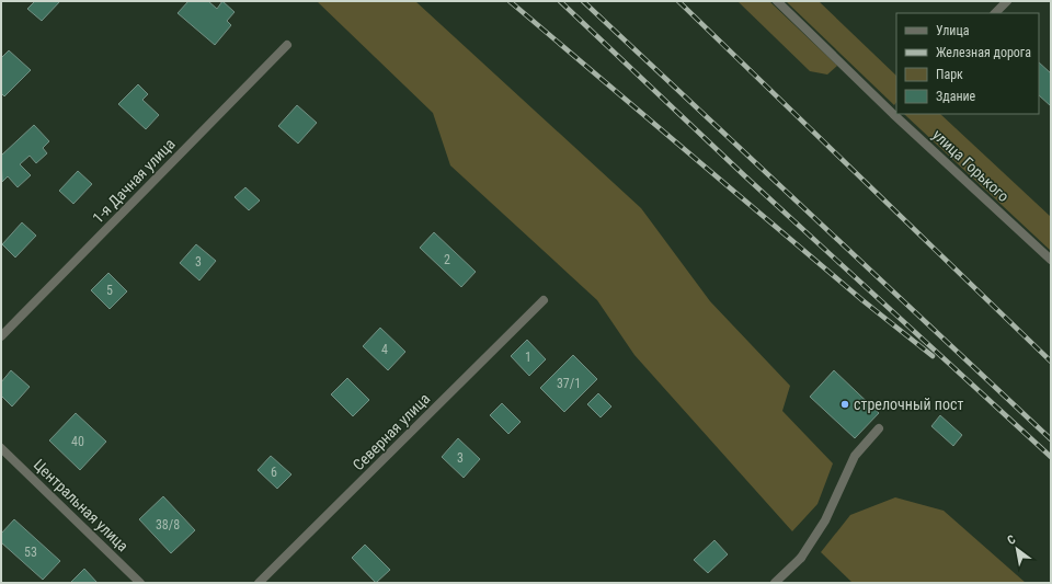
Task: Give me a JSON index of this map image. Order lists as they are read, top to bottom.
{
  "streets": {
    "street": [
      "улица Горького",
      "1-я Дачная улица",
      "Северная улица",
      "Центральная улица"
    ]
  },
  "places": ["стрелочный пост"],
  "house_numbers": [
    "2",
    "3",
    "5",
    "4",
    "1",
    "37/1",
    "40",
    "3",
    "6",
    "38/8",
    "53"
  ],
  "legend": [
    "Улица",
    "Железная дорога",
    "Парк",
    "Здание"
  ],
  "north": "top left"
}
